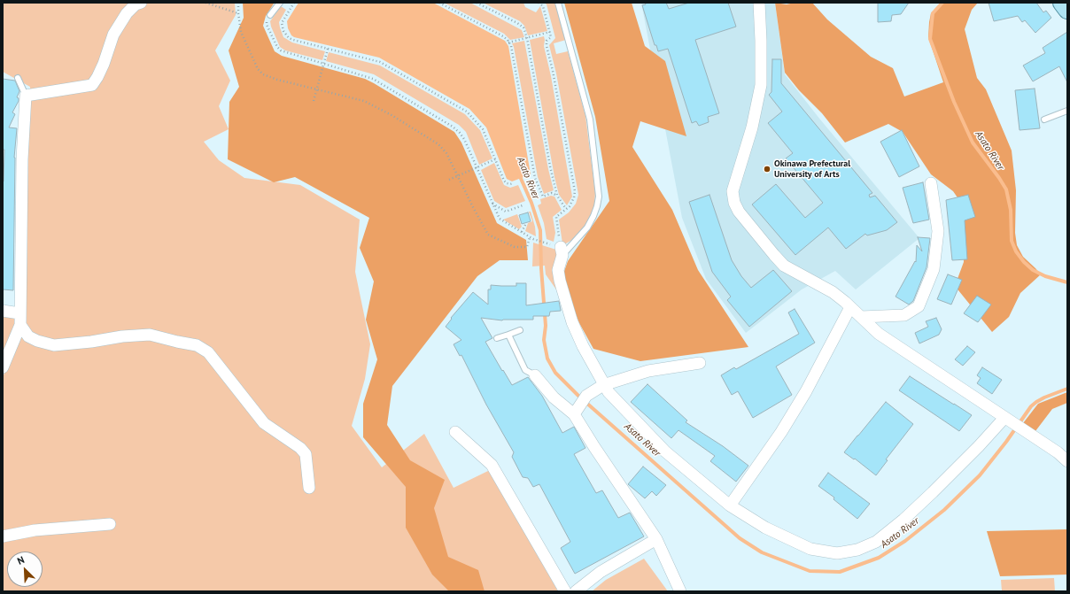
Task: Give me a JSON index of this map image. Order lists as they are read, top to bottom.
{
  "water": ["Asato River"],
  "places": ["Okinawa Prefectural University of Arts"],
  "north": "top left"
}
